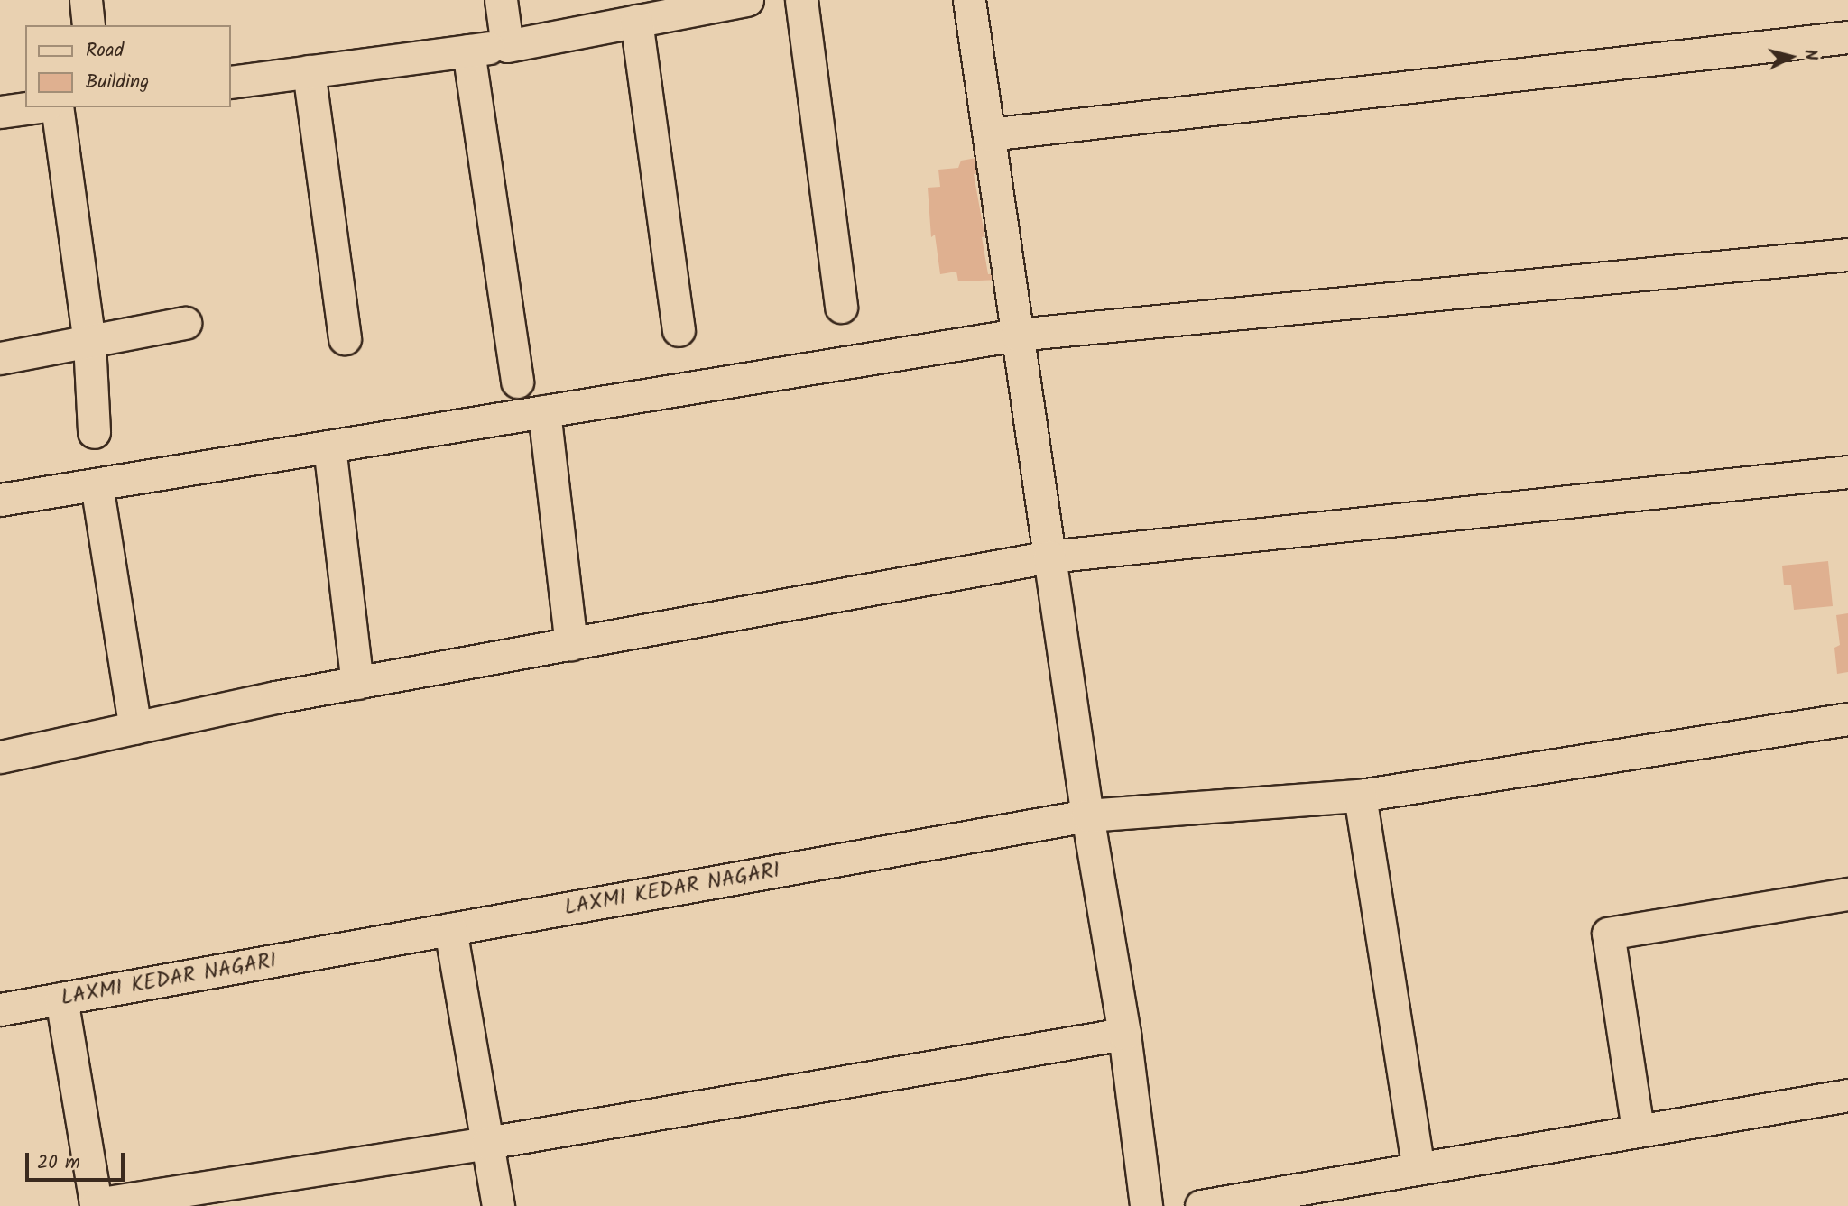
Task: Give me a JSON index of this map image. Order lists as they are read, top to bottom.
{
  "streets": {
    "street": ["LAXMI KEDAR NAGARI"]
  },
  "legend": ["Road", "Building"],
  "scale_bar": "20 m",
  "north": "right"
}
